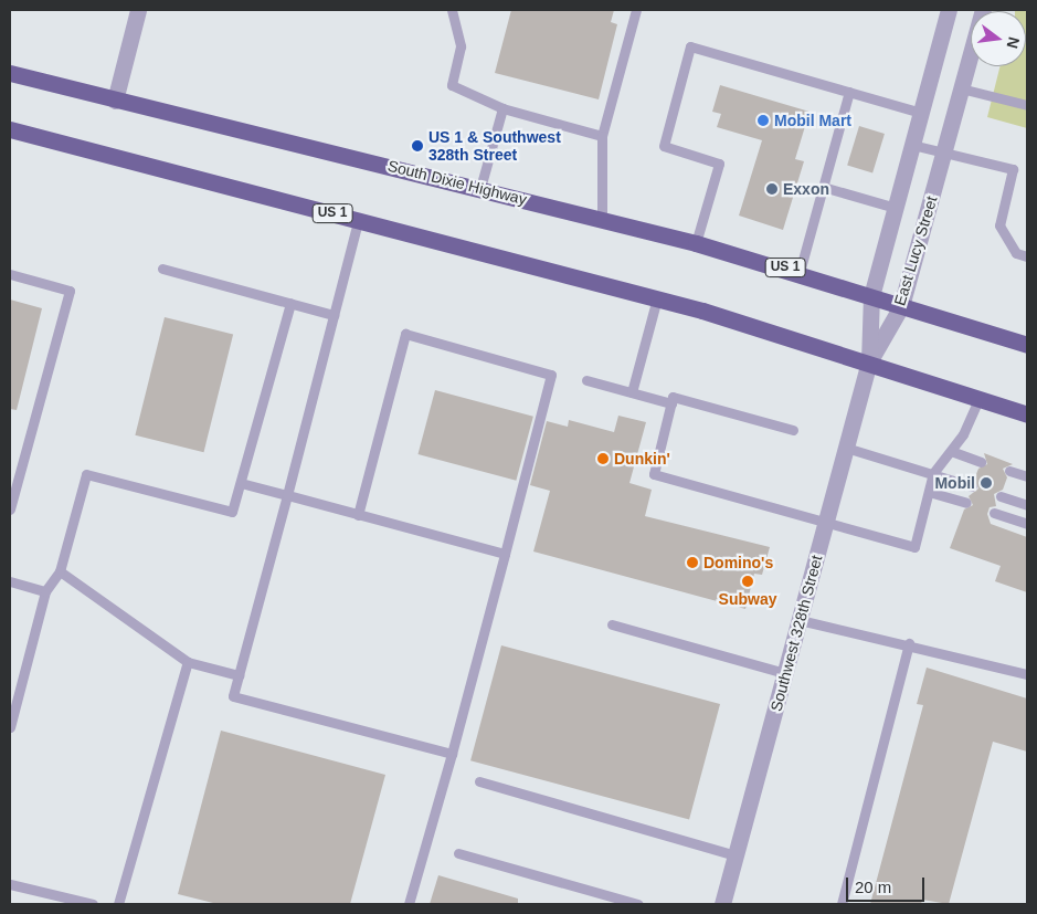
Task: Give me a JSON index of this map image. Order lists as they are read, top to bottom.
{
  "streets": {
    "highway": ["South Dixie Highway", "US 1"],
    "street": ["East Lucy Street", "Southwest 328th Street"]
  },
  "crossings": [
    ["South Dixie Highway", "US 1"],
    ["South Dixie Highway", "East Lucy Street"],
    ["US 1", "East Lucy Street"],
    ["US 1", "Southwest 328th Street"],
    ["East Lucy Street", "Southwest 328th Street"]
  ],
  "places": [
    "Mobil Mart",
    "US 1 & Southwest 328th Street",
    "Exxon",
    "Dunkin'",
    "Mobil",
    "Domino's",
    "Subway"
  ],
  "scale_bar": "20 m",
  "north": "right"
}
